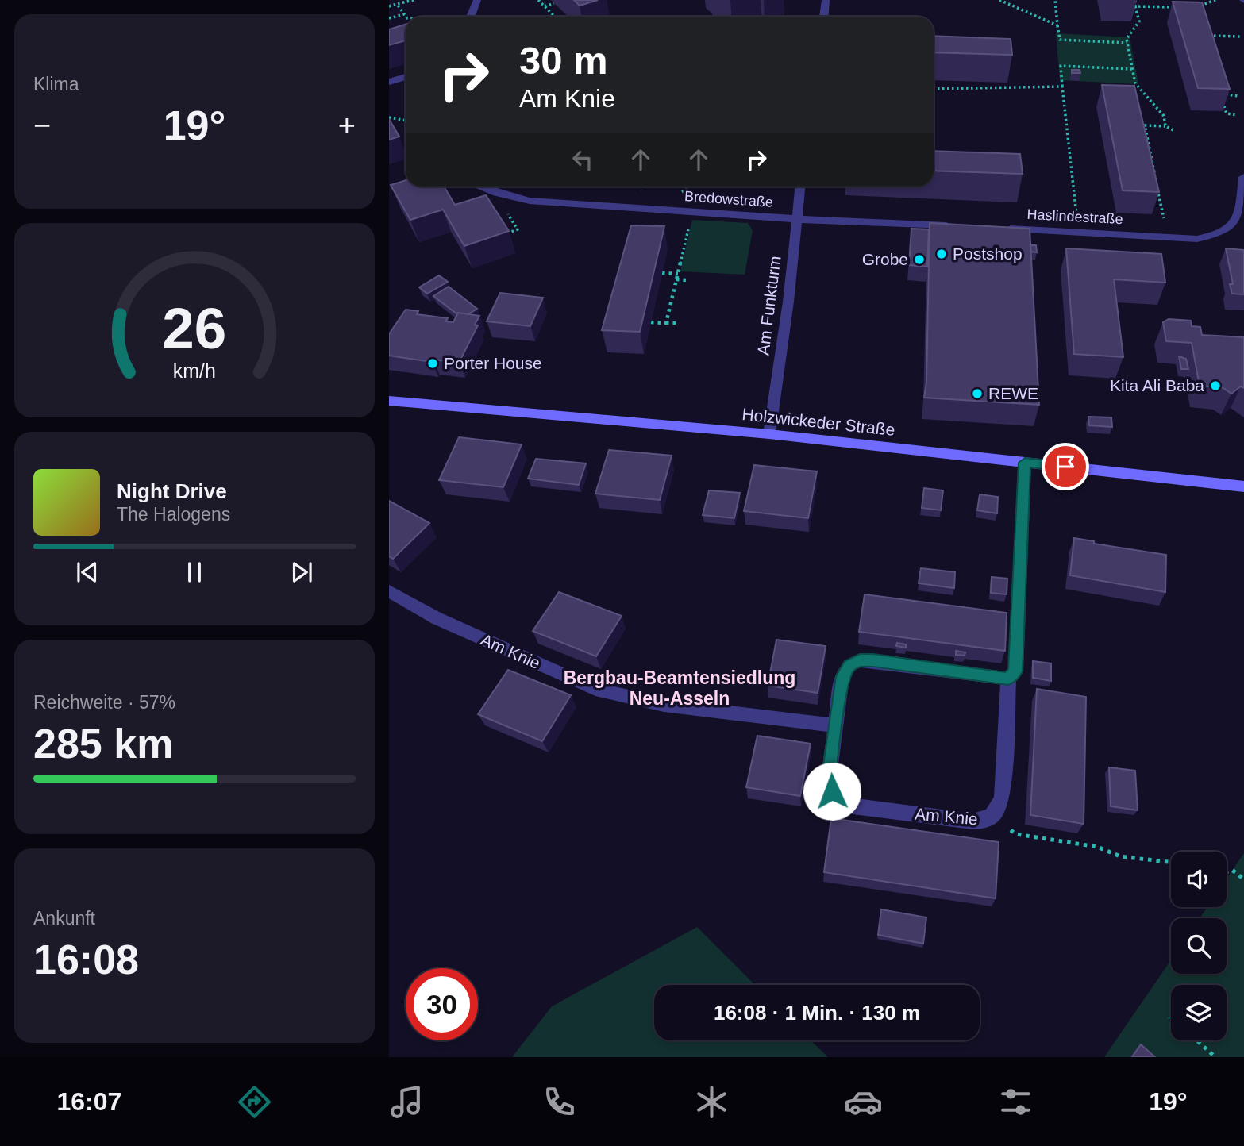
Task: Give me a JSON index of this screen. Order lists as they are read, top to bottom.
{
  "streets": {
    "main road": ["Holzwickeder Straße"],
    "street": [
      "Bredowstraße",
      "Haslindestraße",
      "Am Funkturm",
      "Am Knie"
    ]
  },
  "crossings": [
    ["Bredowstraße", "Am Funkturm"],
    ["Am Funkturm", "Holzwickeder Straße"],
    ["Holzwickeder Straße", "Am Knie"]
  ],
  "districts": ["Bergbau-Beamtensiedlung Neu-Asseln"],
  "places": [
    "Postshop",
    "Grobe",
    "Porter House",
    "Kita Ali Baba",
    "REWE"
  ],
  "page": {
    "tile": [
      "Klima",
      ["Reichweite · 57%", "285 km"],
      ["Ankunft", "16:08"]
    ],
    "turn": ["30 m", "Am Knie"],
    "heat": ["−", "19°", "+"],
    "song": ["Night Drive", "The Halogens"],
    "limit": "30",
    "trip": "16:08 · 1 Min. · 130 m",
    "tabs": ["16:07", "19°"],
    "gauge": ["26", "km/h"]
  }
}
